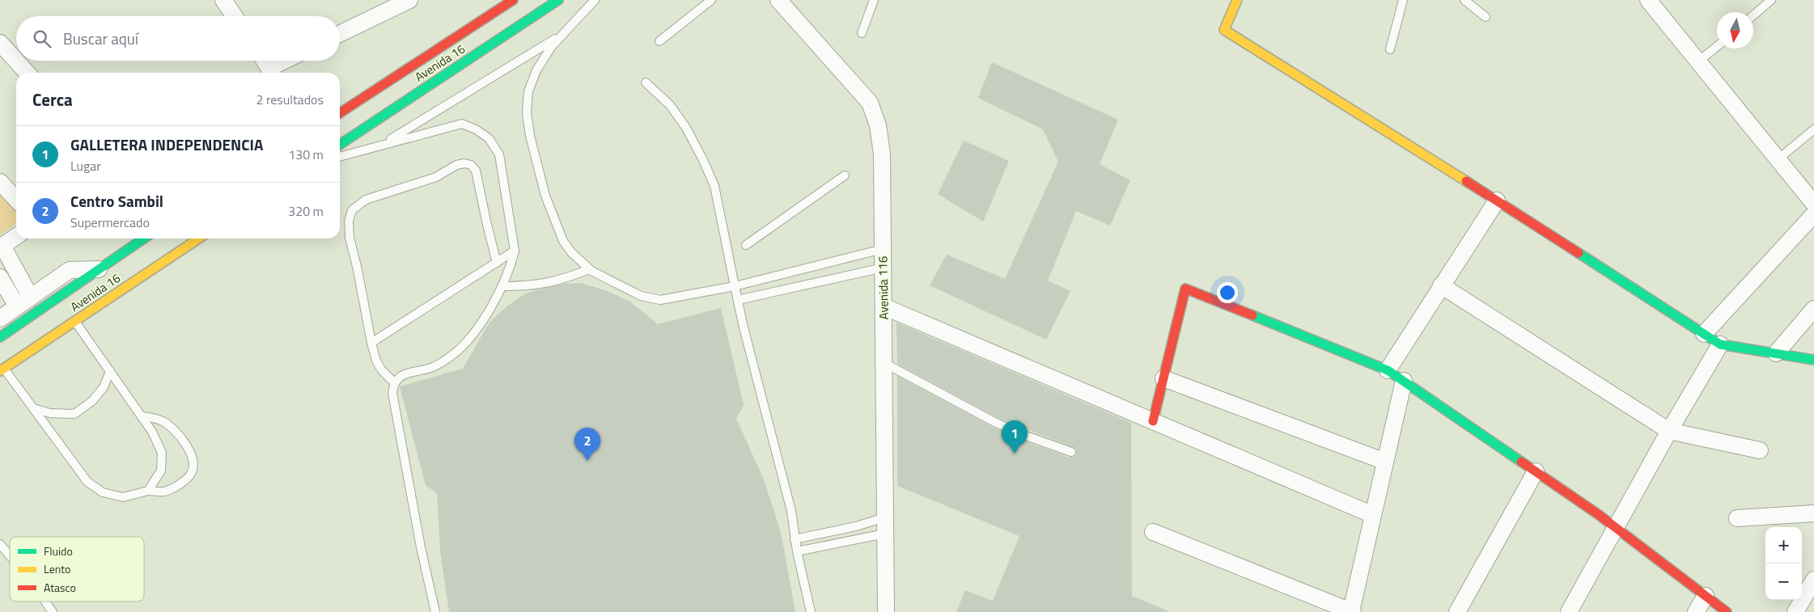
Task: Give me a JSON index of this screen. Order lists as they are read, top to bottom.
{
  "streets": {
    "main road": ["Avenida 16"],
    "street": ["Avenida 116"]
  },
  "legend": ["Fluido", "Lento", "Atasco"],
  "north": "bottom",
  "page": {
    "search": "Buscar aquí",
    "heading": ["Cerca", "2 resultados"],
    "list": [
      {
        "mark": "1",
        "name": "GALLETERA INDEPENDENCIA",
        "note": "Lugar",
        "value": "130 m"
      },
      {
        "mark": "2",
        "name": "Centro Sambil",
        "note": "Supermercado",
        "value": "320 m"
      }
    ],
    "pins": ["1", "2"],
    "map_buttons": ["+", "−"]
  }
}
